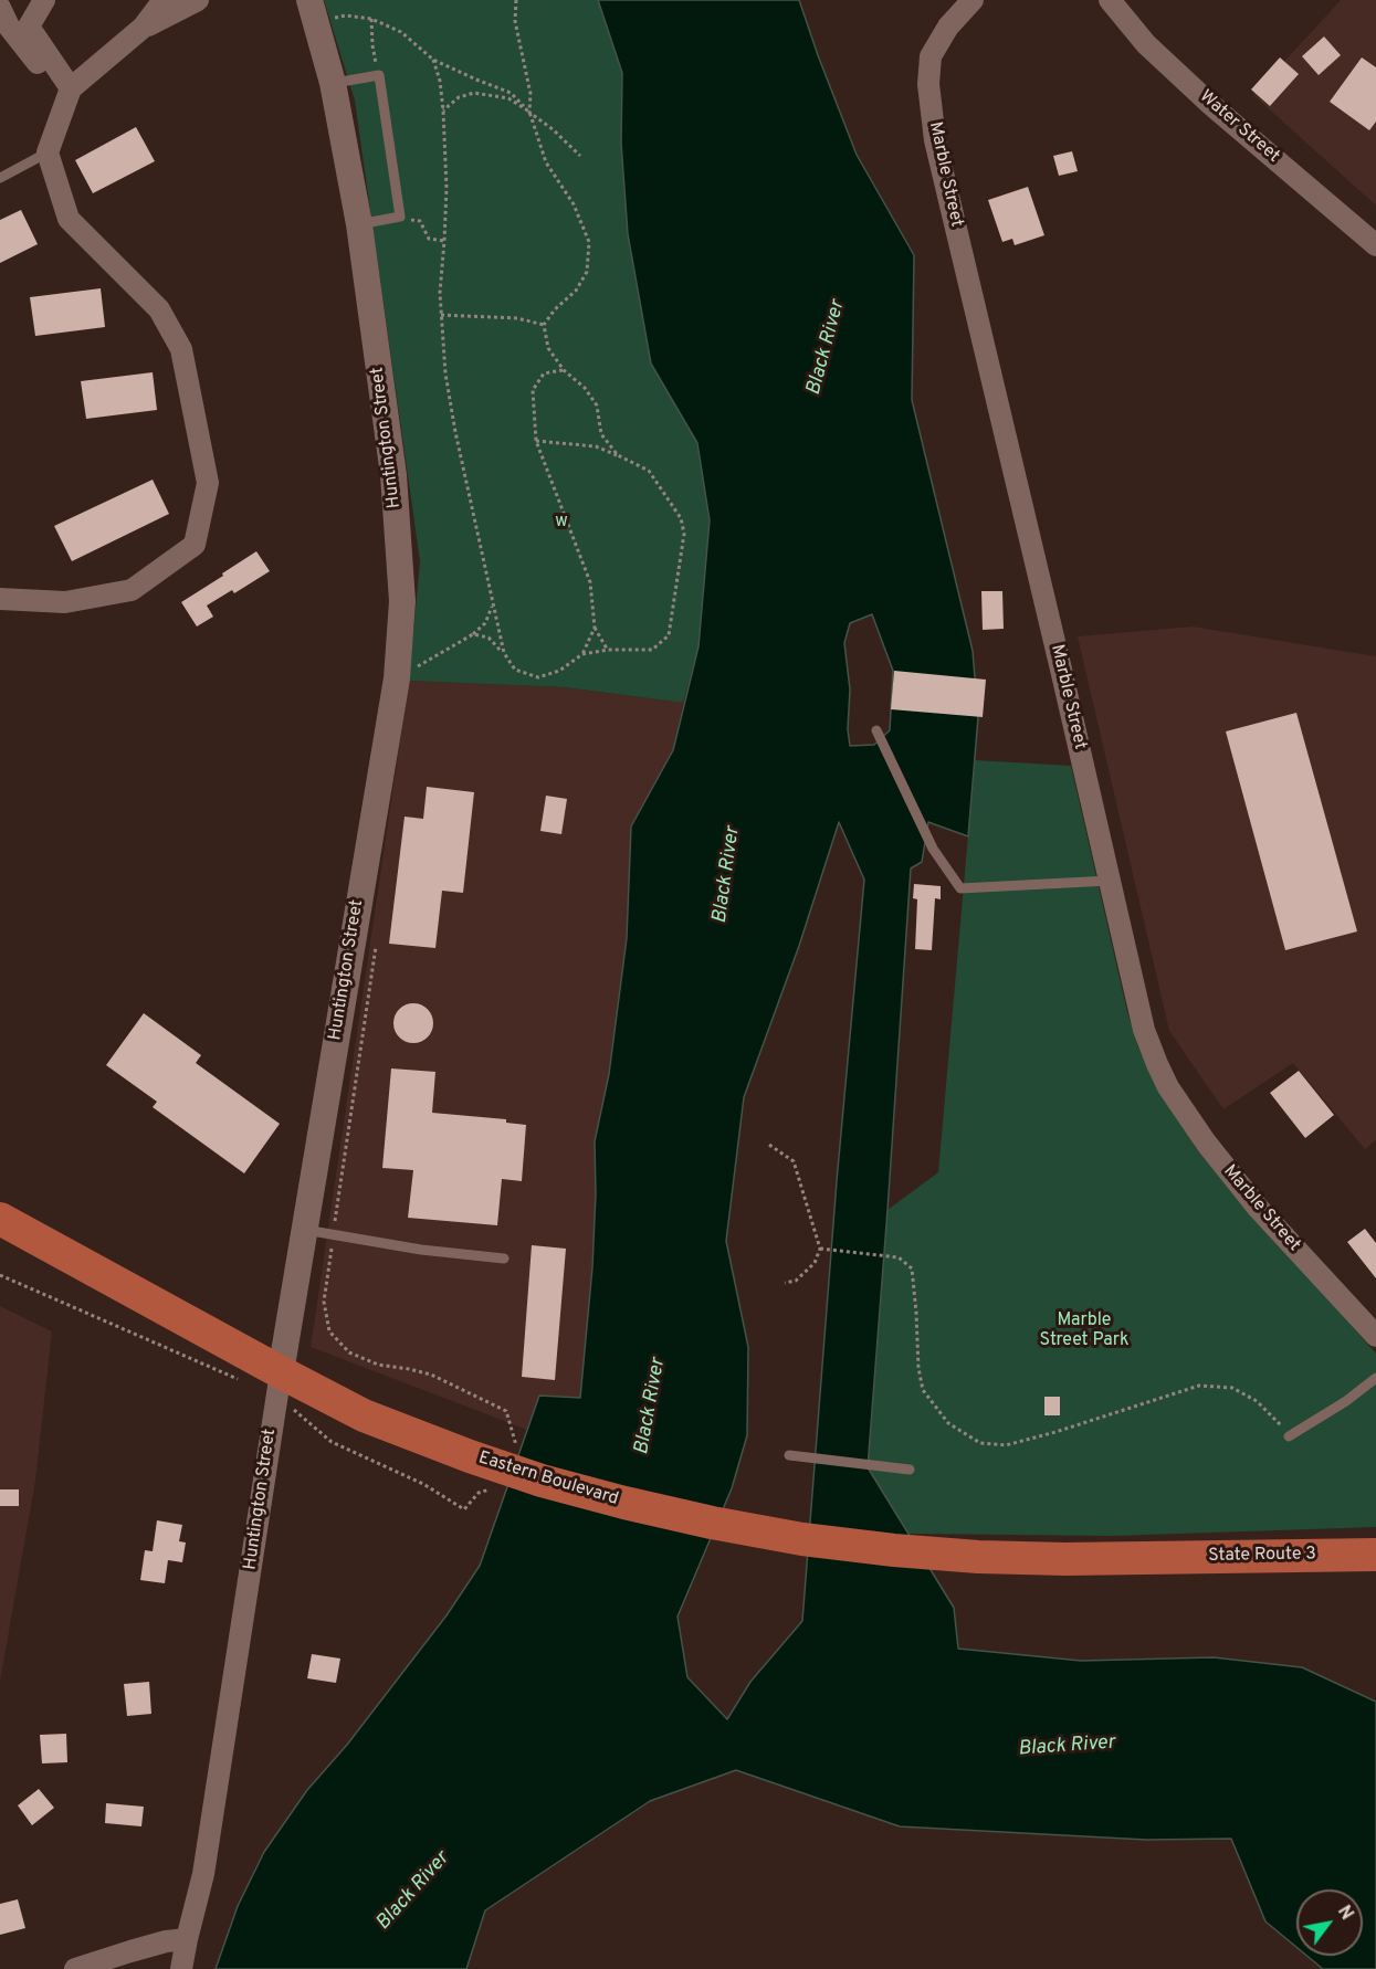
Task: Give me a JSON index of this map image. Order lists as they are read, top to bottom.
{
  "streets": {
    "main road": ["Eastern Boulevard", "State Route 3"],
    "street": ["Water Street", "Marble Street", "Huntington Street"]
  },
  "crossings": [
    ["Huntington Street", "Eastern Boulevard"],
    ["Eastern Boulevard", "State Route 3"]
  ],
  "water": ["Black River"],
  "parks": ["w", "Marble Street Park"],
  "north": "top right"
}
